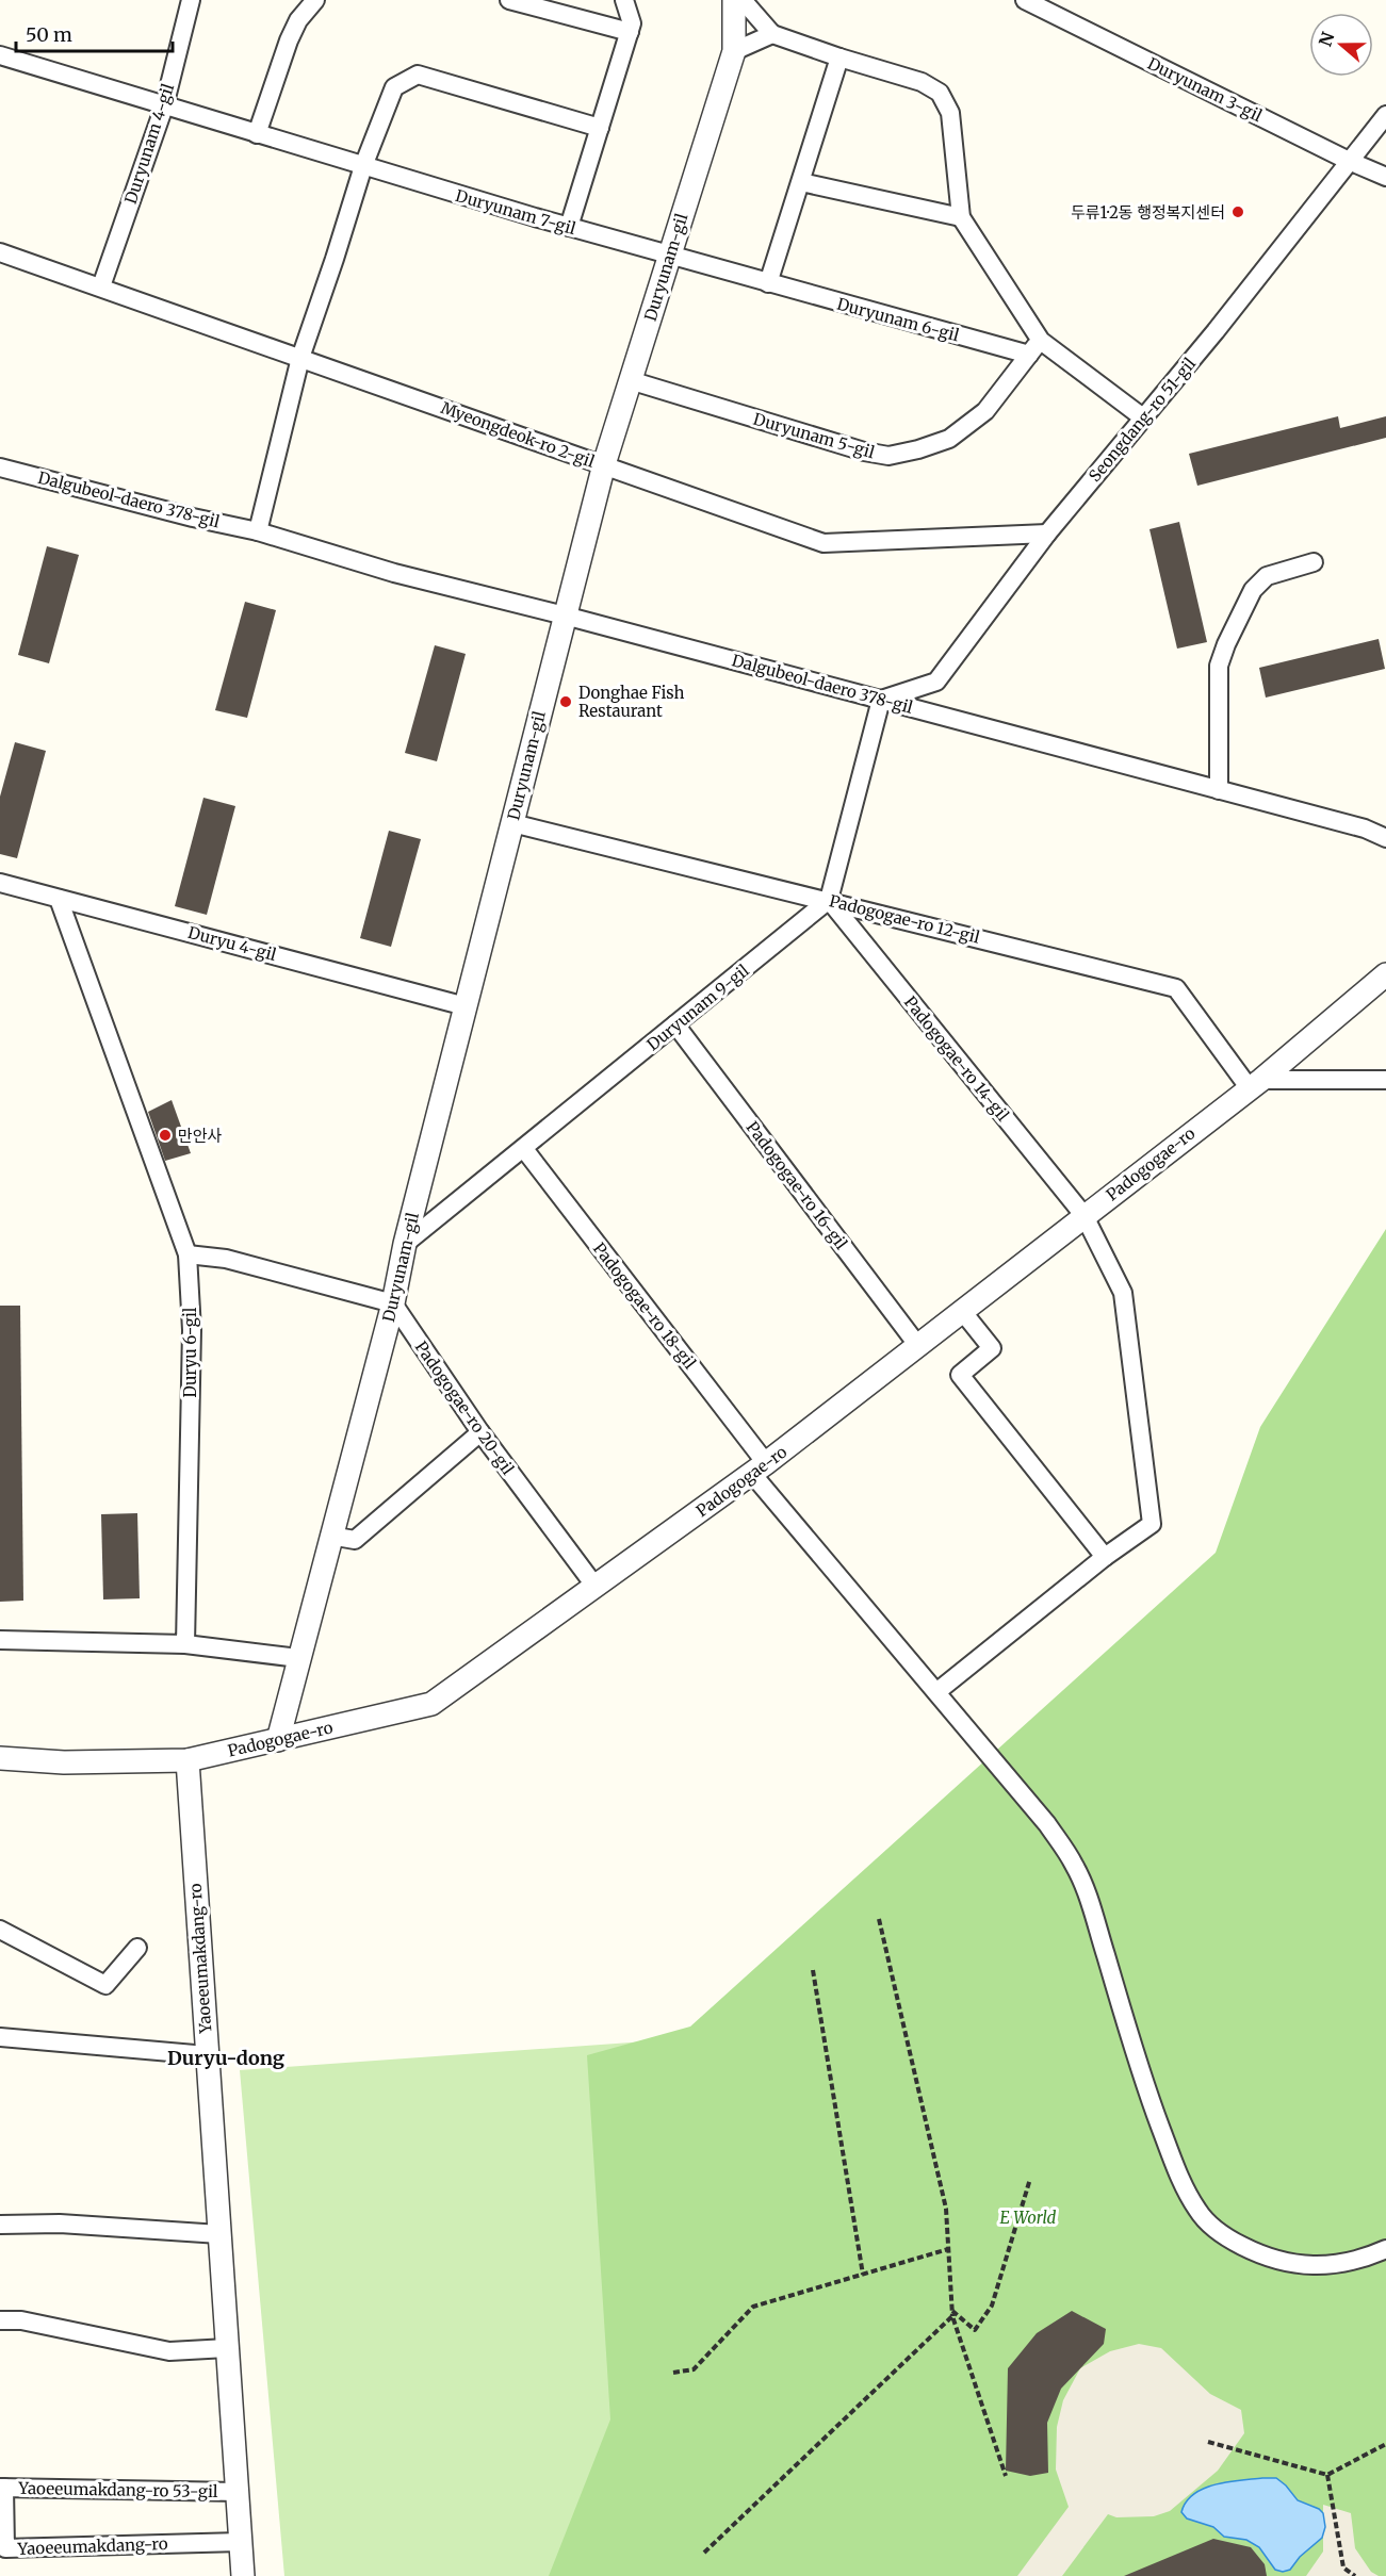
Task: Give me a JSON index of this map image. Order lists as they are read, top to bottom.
{
  "streets": {
    "street": [
      "Duryunam 3-gil",
      "Duryunam 4-gil",
      "Duryunam 7-gil",
      "Duryunam-gil",
      "Duryunam 6-gil",
      "Seongdang-ro 51-gil",
      "Myeongdeok-ro 2-gil",
      "Duryunam 5-gil",
      "Dalgubeol-daero 378-gil",
      "Padogogae-ro 12-gil",
      "Duryu 4-gil",
      "Duryunam 9-gil",
      "Padogogae-ro 14-gil",
      "Padogogae-ro",
      "Padogogae-ro 16-gil",
      "Padogogae-ro 18-gil",
      "Duryu 6-gil",
      "Padogogae-ro 20-gil",
      "Yaoeeumakdang-ro",
      "Yaoeeumakdang-ro 53-gil"
    ]
  },
  "crossings": [
    ["Duryunam 3-gil", "Seongdang-ro 51-gil"],
    ["Duryunam 4-gil", "Duryunam 7-gil"],
    ["Duryunam 4-gil", "Myeongdeok-ro 2-gil"],
    ["Duryunam 7-gil", "Duryunam-gil"],
    ["Duryunam 7-gil", "Duryunam 6-gil"],
    ["Duryunam-gil", "Duryunam 6-gil"],
    ["Duryunam-gil", "Myeongdeok-ro 2-gil"],
    ["Duryunam-gil", "Duryunam 5-gil"],
    ["Duryunam-gil", "Dalgubeol-daero 378-gil"],
    ["Duryunam-gil", "Padogogae-ro 12-gil"],
    ["Duryunam-gil", "Duryu 4-gil"],
    ["Duryunam-gil", "Duryunam 9-gil"],
    ["Duryunam-gil", "Padogogae-ro"],
    ["Duryunam-gil", "Padogogae-ro 20-gil"],
    ["Duryunam 6-gil", "Duryunam 5-gil"],
    ["Seongdang-ro 51-gil", "Myeongdeok-ro 2-gil"],
    ["Seongdang-ro 51-gil", "Dalgubeol-daero 378-gil"],
    ["Padogogae-ro 12-gil", "Duryunam 9-gil"],
    ["Padogogae-ro 12-gil", "Padogogae-ro 14-gil"],
    ["Padogogae-ro 12-gil", "Padogogae-ro"],
    ["Duryu 4-gil", "Duryu 6-gil"],
    ["Duryunam 9-gil", "Padogogae-ro 14-gil"],
    ["Duryunam 9-gil", "Padogogae-ro 16-gil"],
    ["Duryunam 9-gil", "Padogogae-ro 18-gil"],
    ["Padogogae-ro 14-gil", "Padogogae-ro"],
    ["Padogogae-ro", "Padogogae-ro 16-gil"],
    ["Padogogae-ro", "Padogogae-ro 18-gil"],
    ["Padogogae-ro", "Padogogae-ro 20-gil"],
    ["Padogogae-ro", "Yaoeeumakdang-ro"],
    ["Yaoeeumakdang-ro", "Yaoeeumakdang-ro 53-gil"]
  ],
  "districts": ["Duryu-dong"],
  "parks": ["E World"],
  "places": ["두류1·2동 행정복지센터", "Donghae Fish Restaurant", "만안사"],
  "scale_bar": "50 m",
  "north": "left"
}
